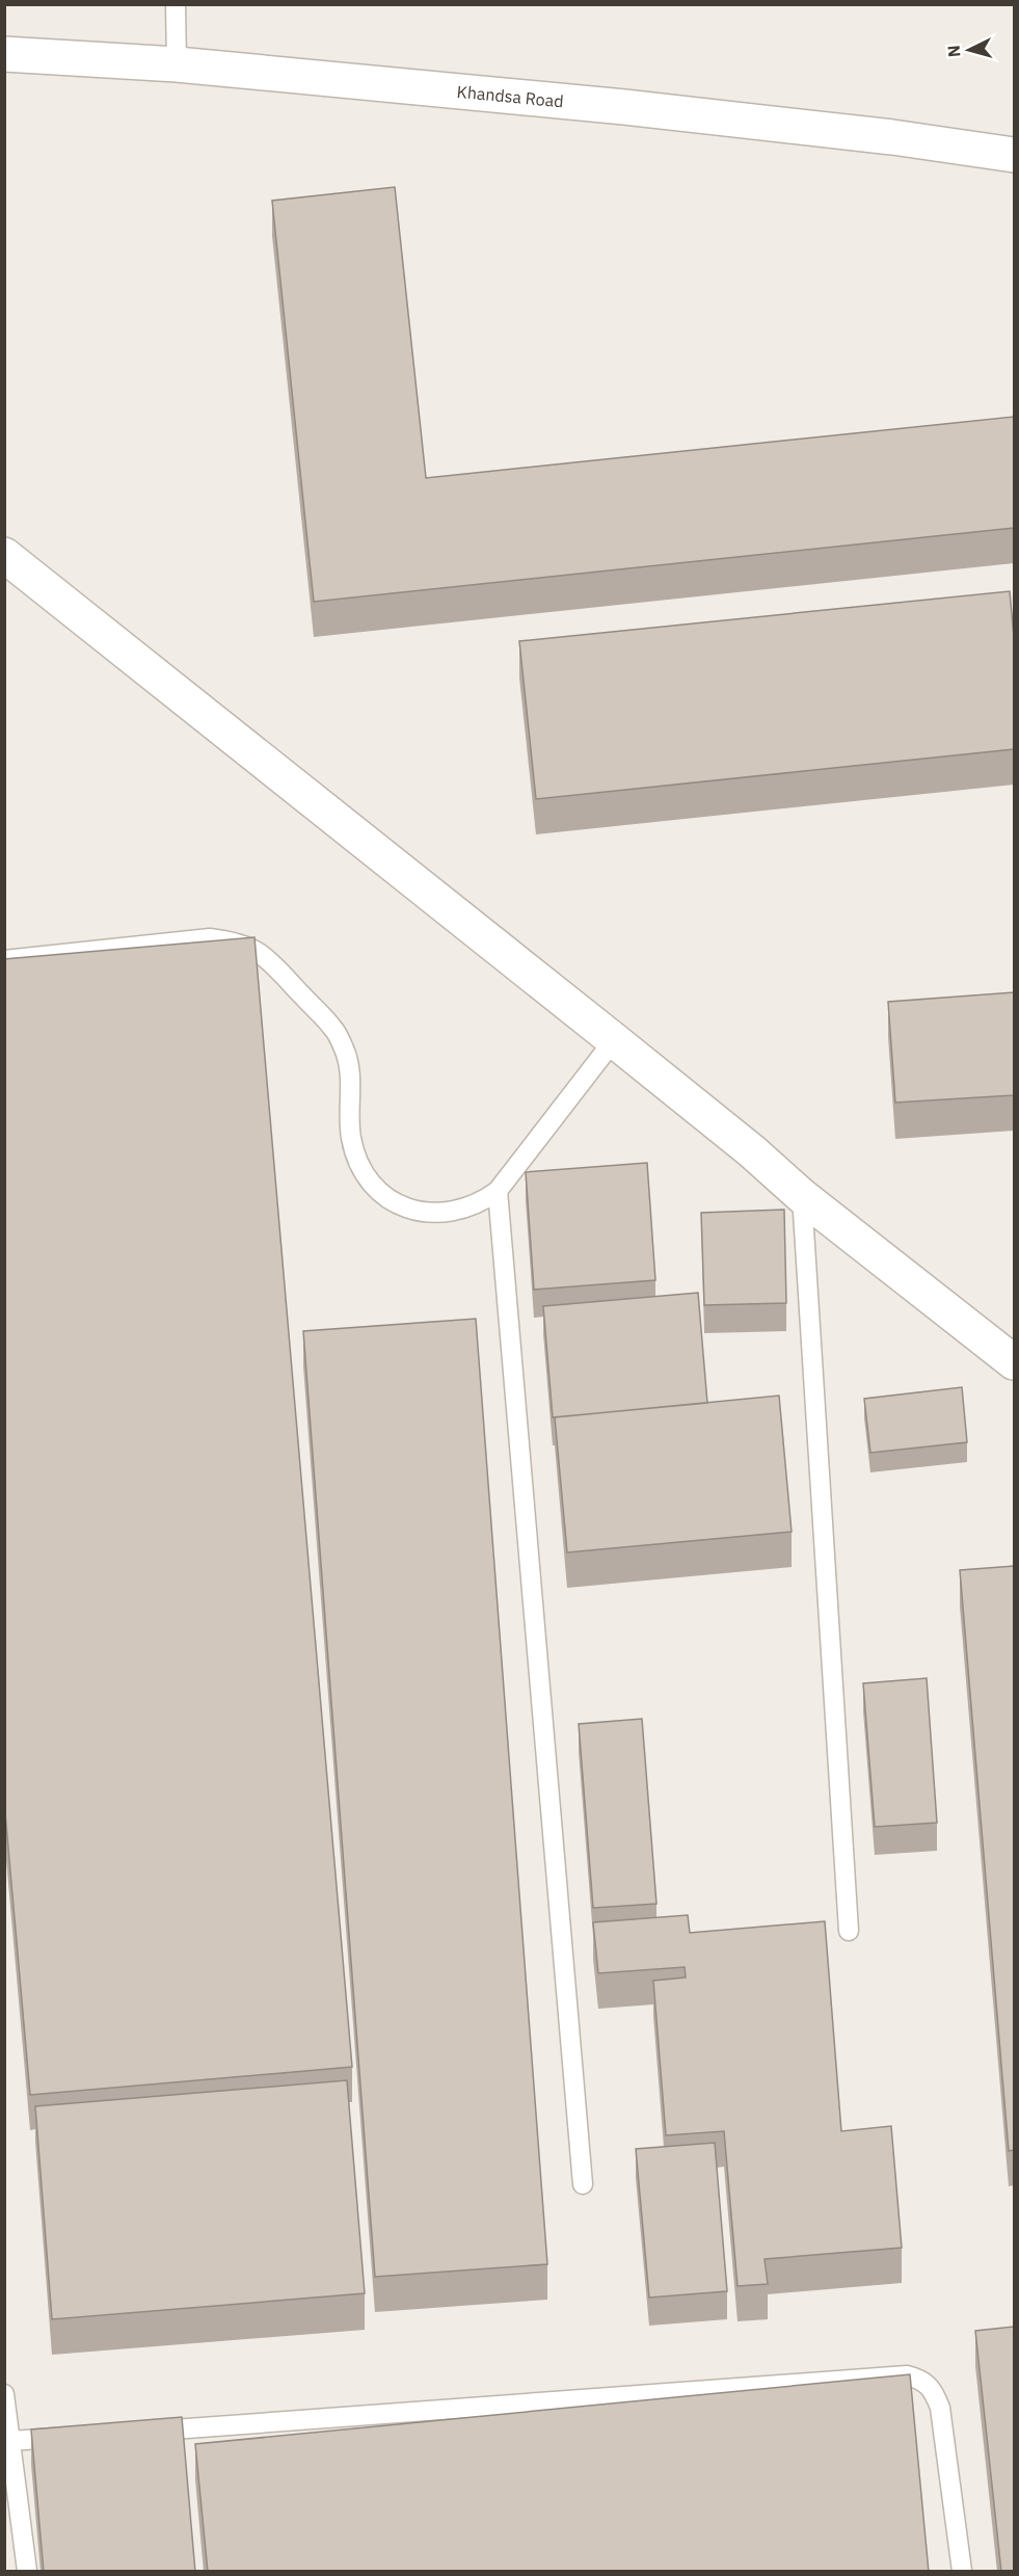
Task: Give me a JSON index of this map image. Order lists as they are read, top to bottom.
{
  "streets": {
    "street": ["Khandsa Road"]
  },
  "north": "left"
}
